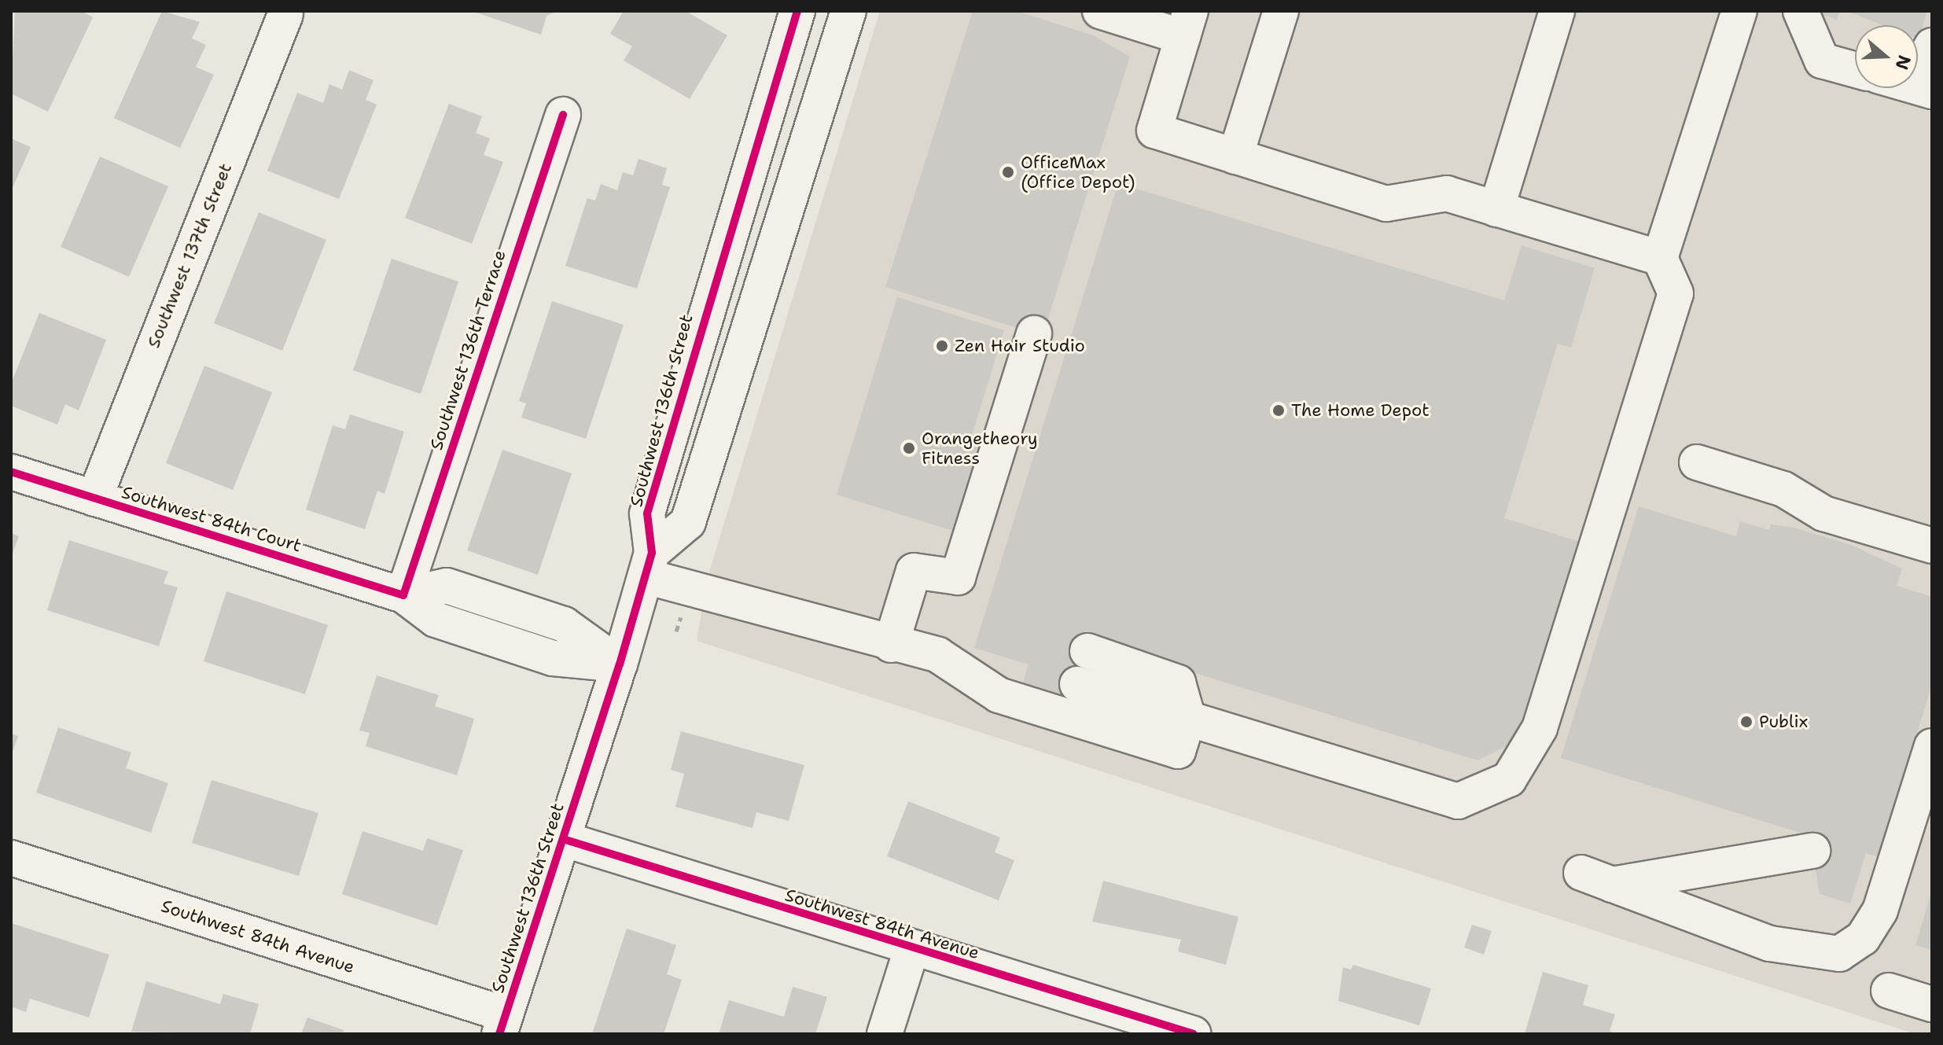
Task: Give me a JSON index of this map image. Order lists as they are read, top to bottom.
{
  "streets": {
    "street": [
      "Southwest 137th Street",
      "Southwest 136th Terrace",
      "Southwest 136th Street",
      "Southwest 84th Court",
      "Southwest 84th Avenue"
    ]
  },
  "crossings": [
    ["Southwest 137th Street", "Southwest 84th Court"],
    ["Southwest 136th Terrace", "Southwest 84th Court"],
    ["Southwest 136th Street", "Southwest 84th Court"],
    ["Southwest 136th Street", "Southwest 84th Avenue"]
  ],
  "places": [
    "OfficeMax (Office Depot)",
    "Zen Hair Studio",
    "The Home Depot",
    "Orangetheory Fitness",
    "Publix"
  ],
  "north": "right"
}
